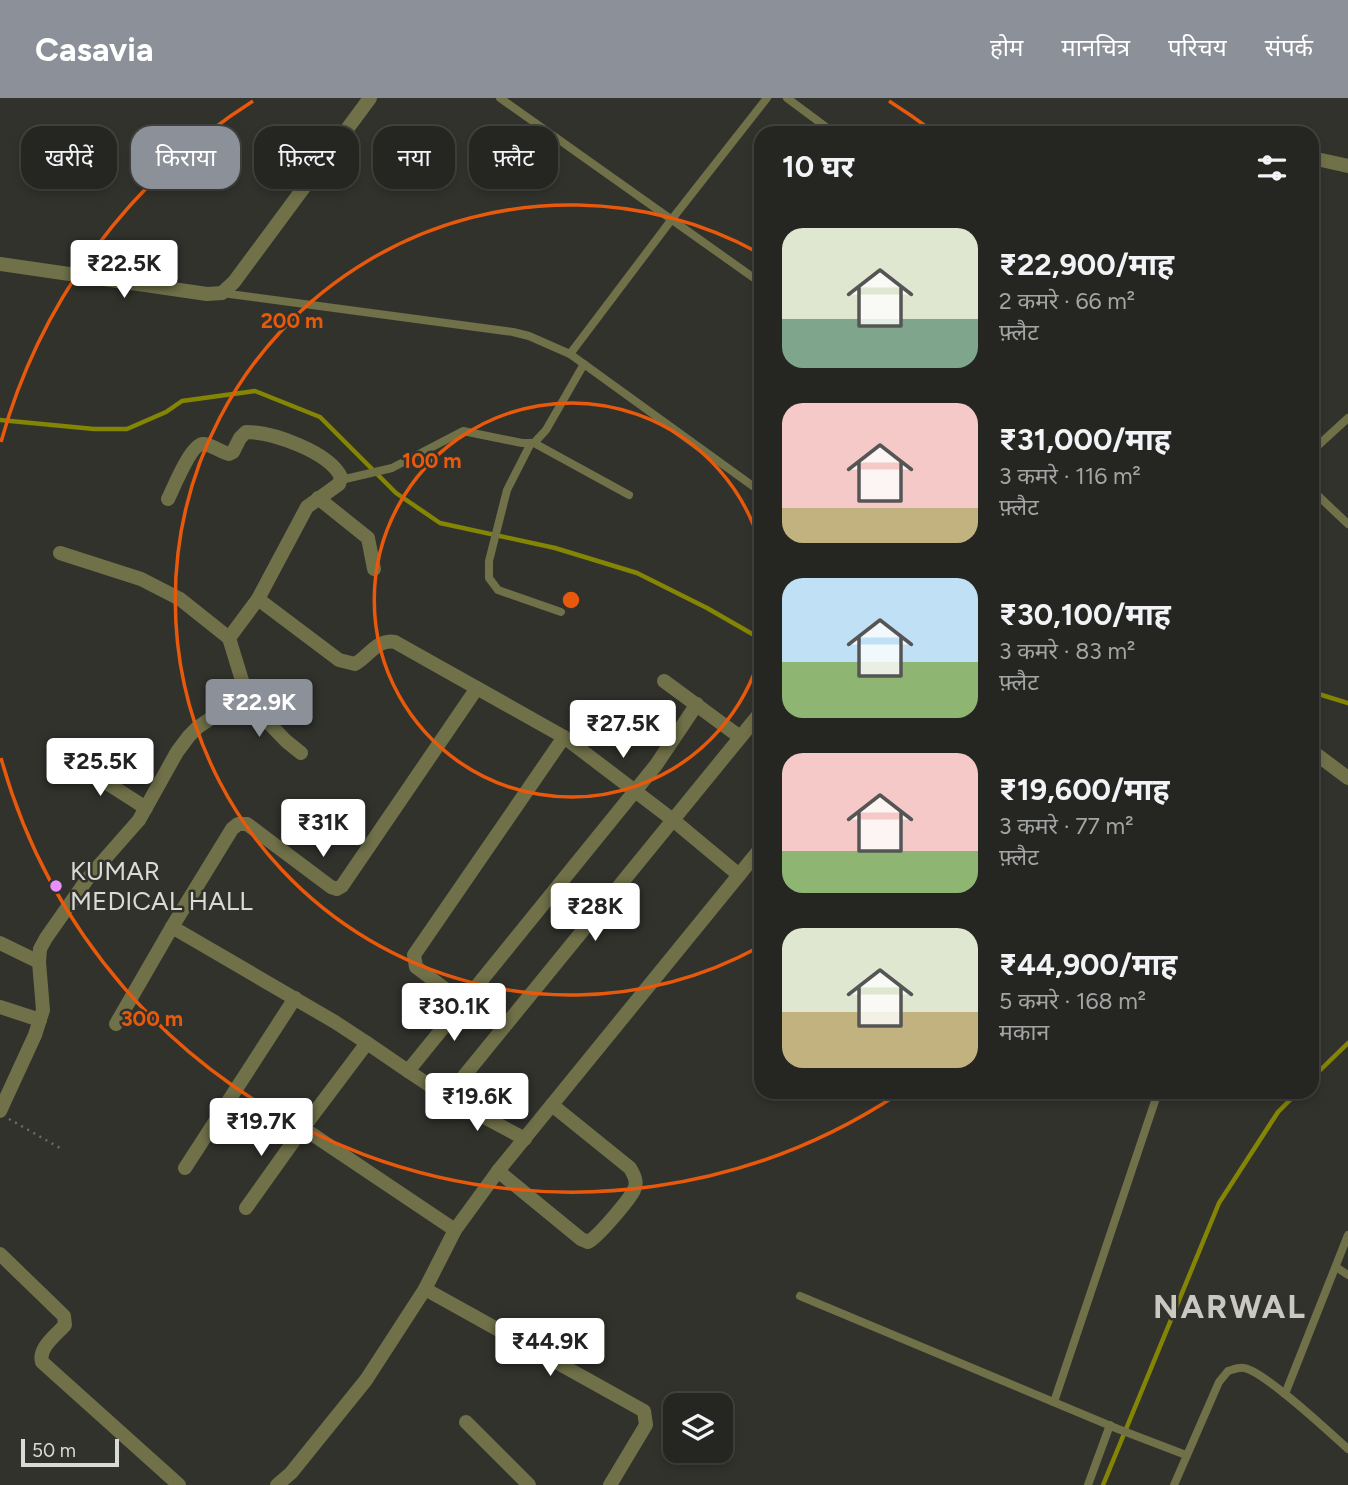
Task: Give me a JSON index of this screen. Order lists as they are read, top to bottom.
{
  "districts": ["NARWAL"],
  "places": ["KUMAR MEDICAL HALL"],
  "scale_bar": "50 m",
  "page": {
    "header": "Casavia",
    "nav": [
      "होम",
      "मानचित्र",
      "परिचय",
      "संपर्क"
    ],
    "chip": [
      "खरीदें",
      "किराया",
      "फ़िल्टर",
      "नया",
      "फ़्लैट"
    ],
    "heading": "10 घर",
    "list": [
      {
        "name": "₹22,900/माह",
        "note": "2 कमरे · 66 m² · फ़्लैट"
      },
      {
        "name": "₹31,000/माह",
        "note": "3 कमरे · 116 m² · फ़्लैट"
      },
      {
        "name": "₹30,100/माह",
        "note": "3 कमरे · 83 m² · फ़्लैट"
      },
      {
        "name": "₹19,600/माह",
        "note": "3 कमरे · 77 m² · फ़्लैट"
      },
      {
        "name": "₹44,900/माह",
        "note": "5 कमरे · 168 m² · मकान"
      }
    ],
    "price": [
      "₹22.5K",
      "₹22.9K",
      "₹27.5K",
      "₹25.5K",
      "₹31K",
      "₹28K",
      "₹30.1K",
      "₹19.6K",
      "₹19.7K",
      "₹44.9K"
    ],
    "scale": "50 m"
  },
  "rings": ["200 m", "100 m", "300 m"]
}
